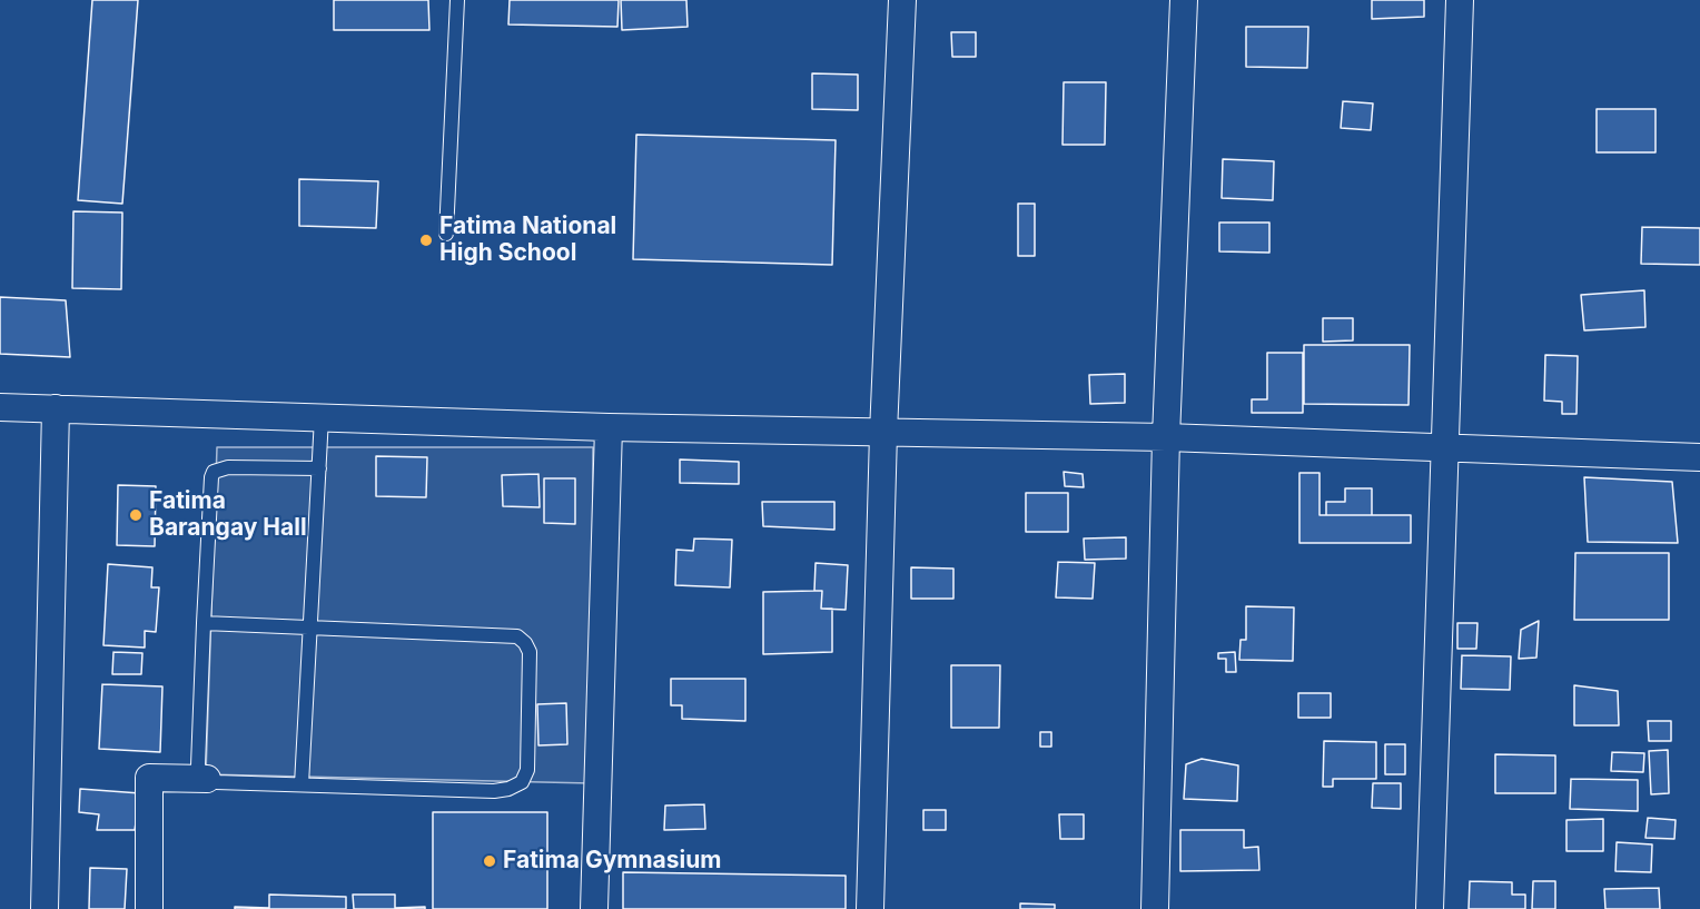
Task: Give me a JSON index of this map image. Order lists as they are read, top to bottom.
{
  "places": ["Fatima National High School", "Fatima Barangay Hall", "Fatima Gymnasium"]
}
